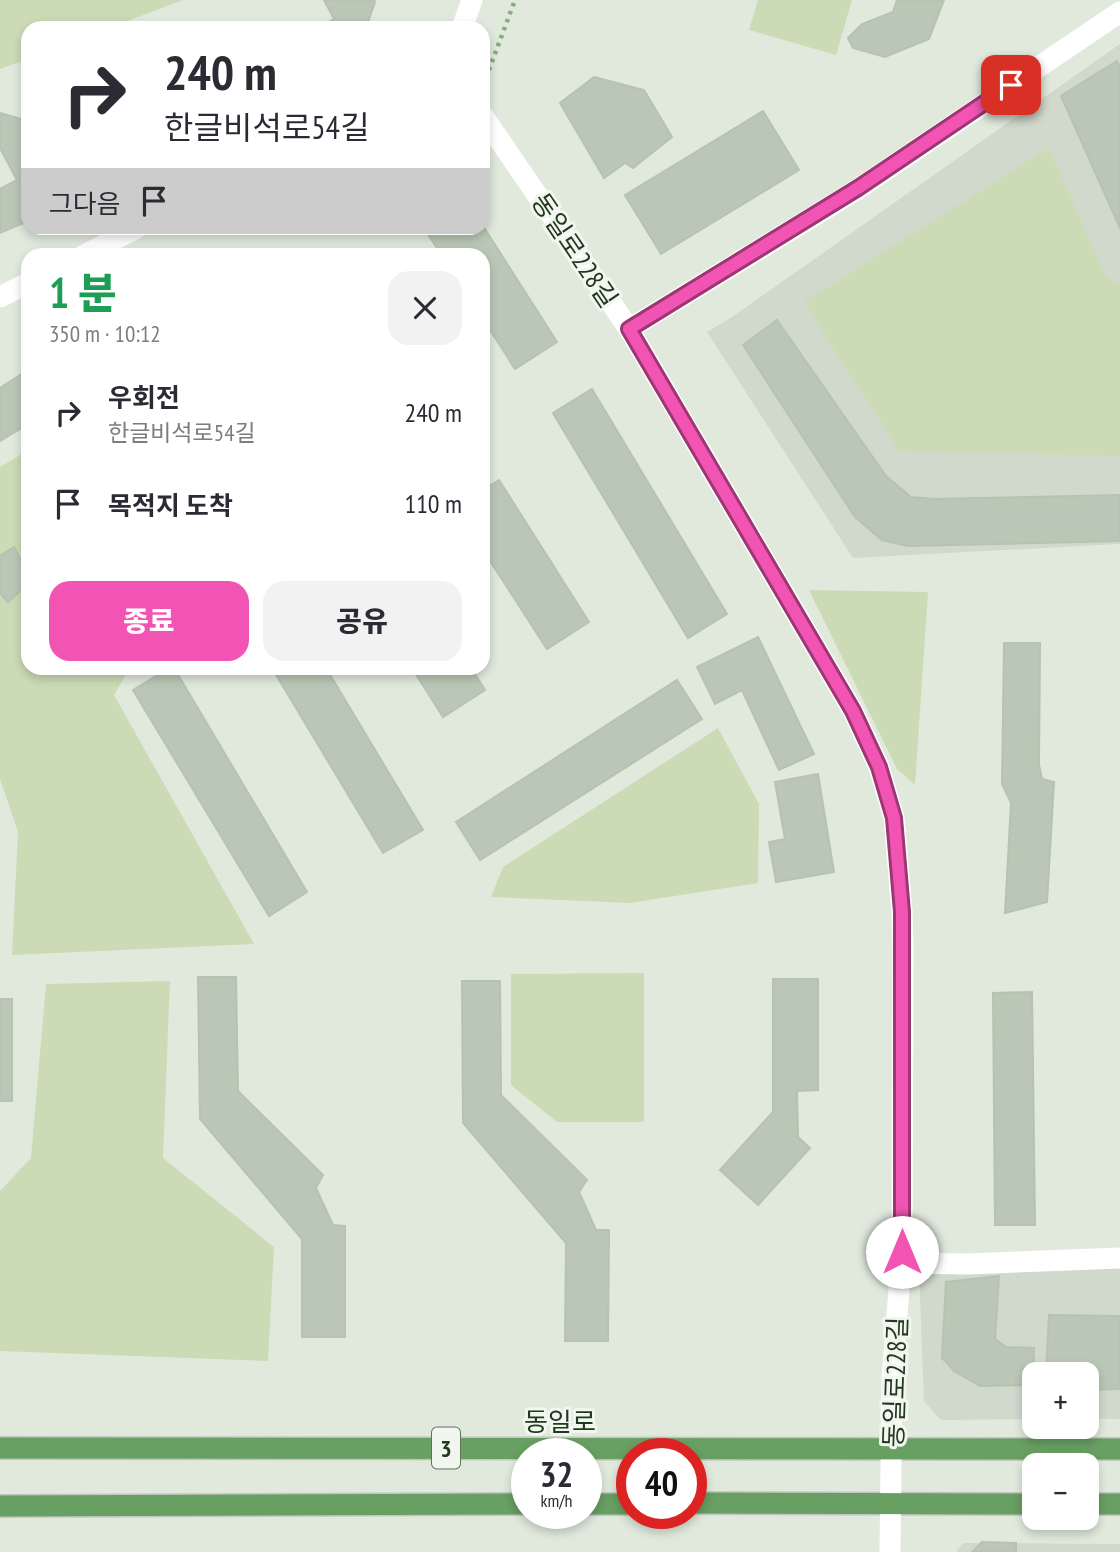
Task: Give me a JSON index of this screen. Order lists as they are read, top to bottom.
{
  "streets": {
    "main road": ["동일로", "3"],
    "street": ["동일로228길"]
  },
  "crossings": [
    ["동일로228길", "동일로"]
  ],
  "page": {
    "turn": ["240 m", "한글비석로54길"],
    "then": "그다음",
    "heading": ["1 분", "350 m · 10:12"],
    "list": [
      {
        "name": "우회전",
        "note": "한글비석로54길",
        "value": "240 m"
      },
      {
        "name": "목적지 도착",
        "value": "110 m"
      }
    ],
    "buttons": ["종료", "공유"],
    "map_buttons": ["+", "−"],
    "speed": "32 km/h",
    "limit": "40"
  }
}
